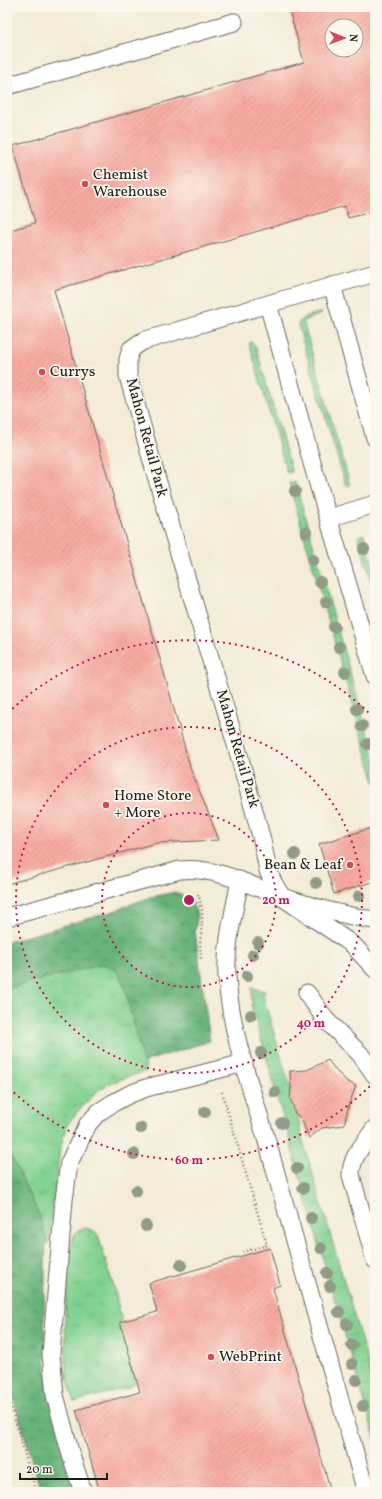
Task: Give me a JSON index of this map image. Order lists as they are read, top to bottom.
{
  "streets": {
    "lane": ["Mahon Retail Park"]
  },
  "places": [
    "Chemist Warehouse",
    "Currys",
    "Home Store + More",
    "Bean & Leaf",
    "WebPrint"
  ],
  "scale_bar": "20 m",
  "north": "right",
  "rings": ["20 m", "40 m", "60 m"]
}
